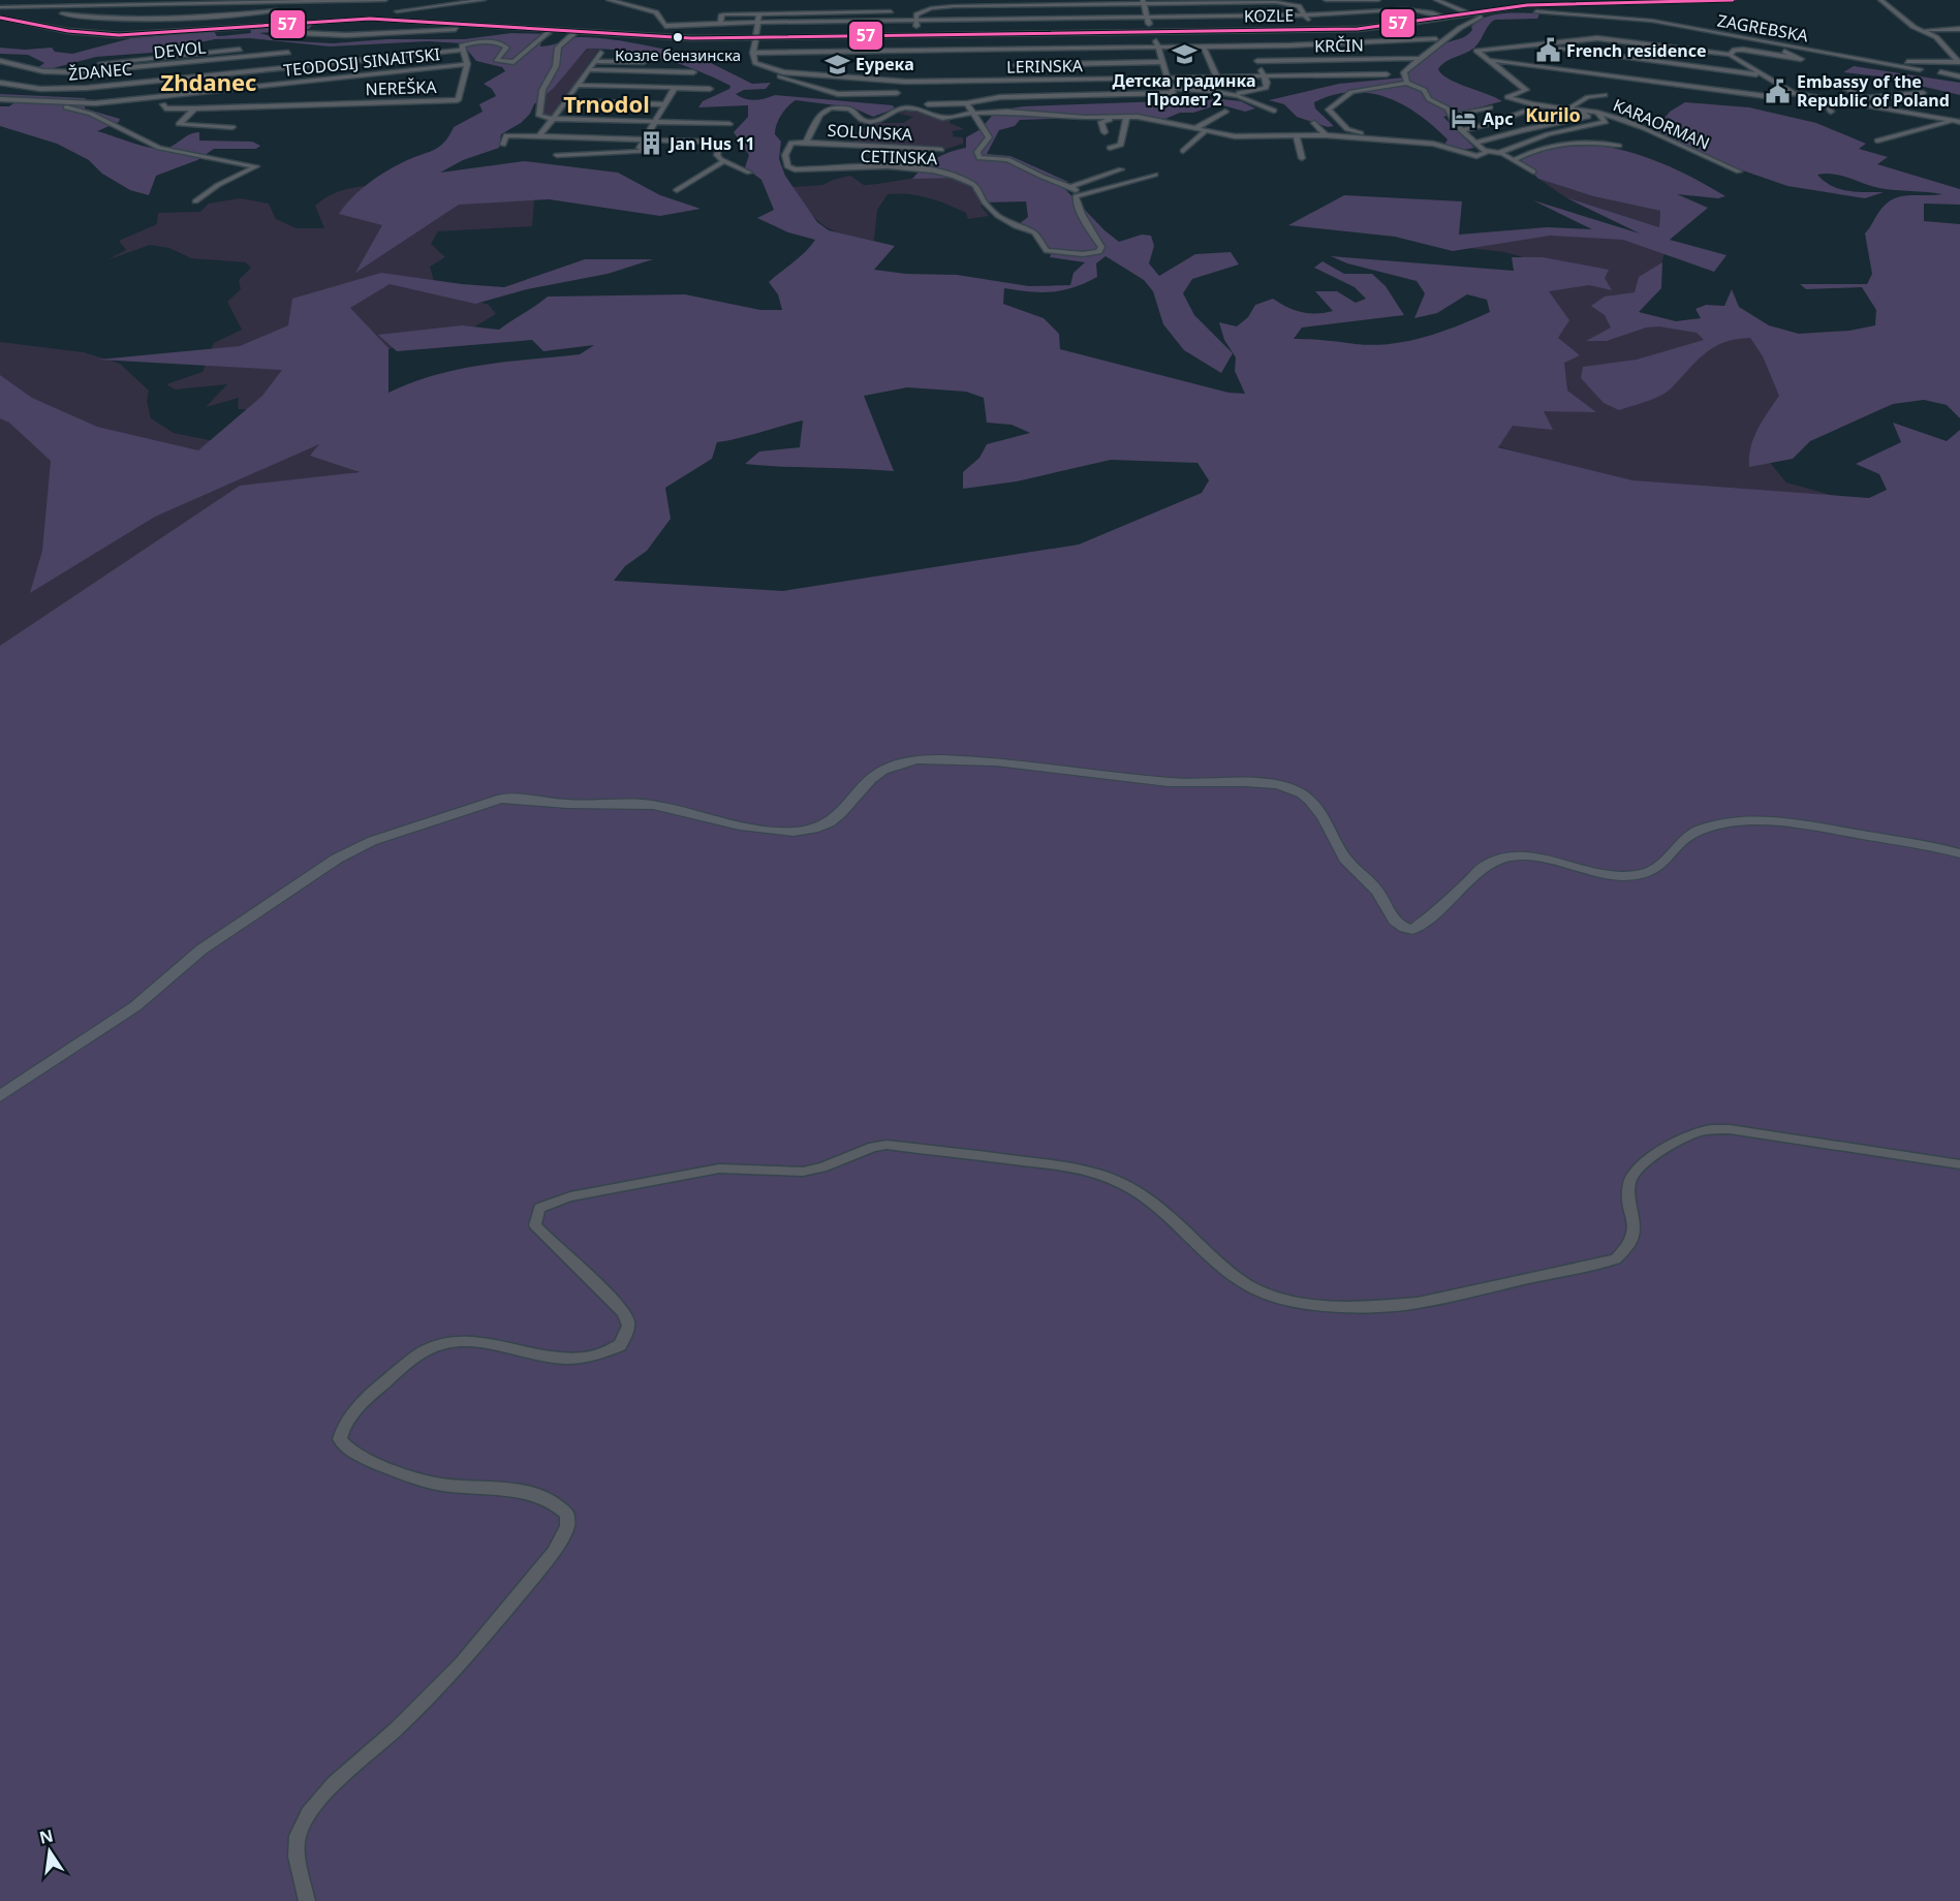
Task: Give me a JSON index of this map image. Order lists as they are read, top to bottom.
{
  "streets": {
    "street": [
      "KOZLE",
      "ZAGREBSKA",
      "KRČIN",
      "DEVOL",
      "TEODOSIJ SINAITSKI",
      "LERINSKA",
      "ŽDANEC",
      "NEREŠKA",
      "KARAORMAN",
      "SOLUNSKA",
      "CETINSKA"
    ]
  },
  "crossings": [
    ["ZAGREBSKA", "KRČIN"],
    ["TEODOSIJ SINAITSKI", "NEREŠKA"],
    ["SOLUNSKA", "CETINSKA"]
  ],
  "districts": ["Zhdanec", "Trnodol", "Kurilo"],
  "places": {
    "other": ["Козле бензинска"],
    "public building": ["French residence", "Embassy of the Republic of Poland"],
    "school or university": ["Детска градинка Пролет 2", "Еурека"],
    "hotel": ["Арс"],
    "building": ["Jan Hus 11"]
  },
  "lines": ["transit line 57"],
  "north": "top"
}
